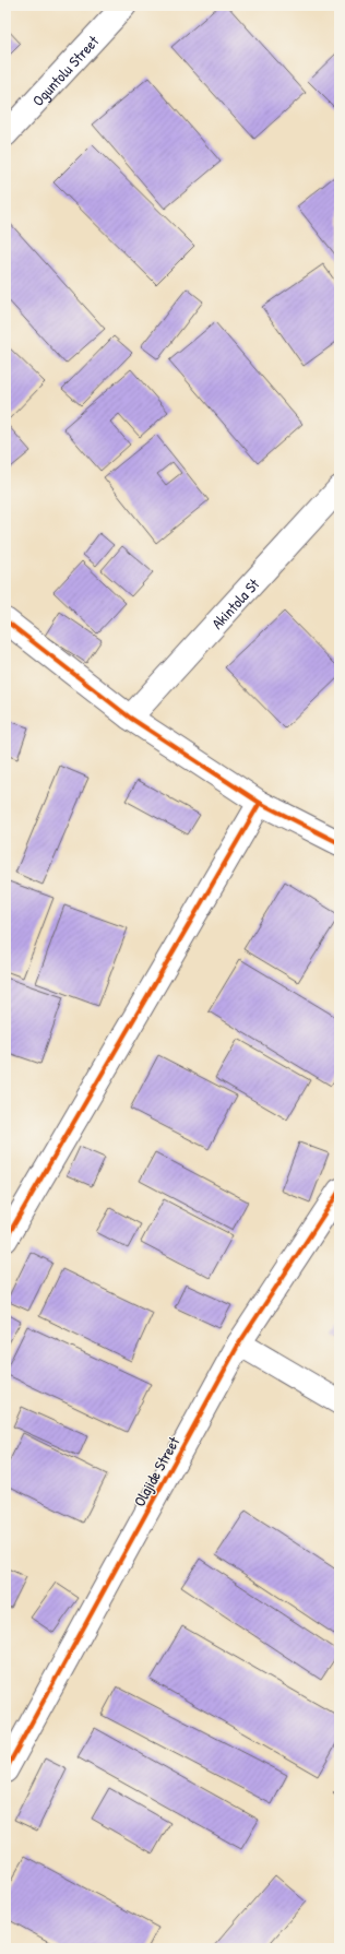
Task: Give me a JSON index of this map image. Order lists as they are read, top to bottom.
{
  "streets": {
    "street": ["Oguntolu Street", "Akintola St", "Olajide Street"]
  }
}
